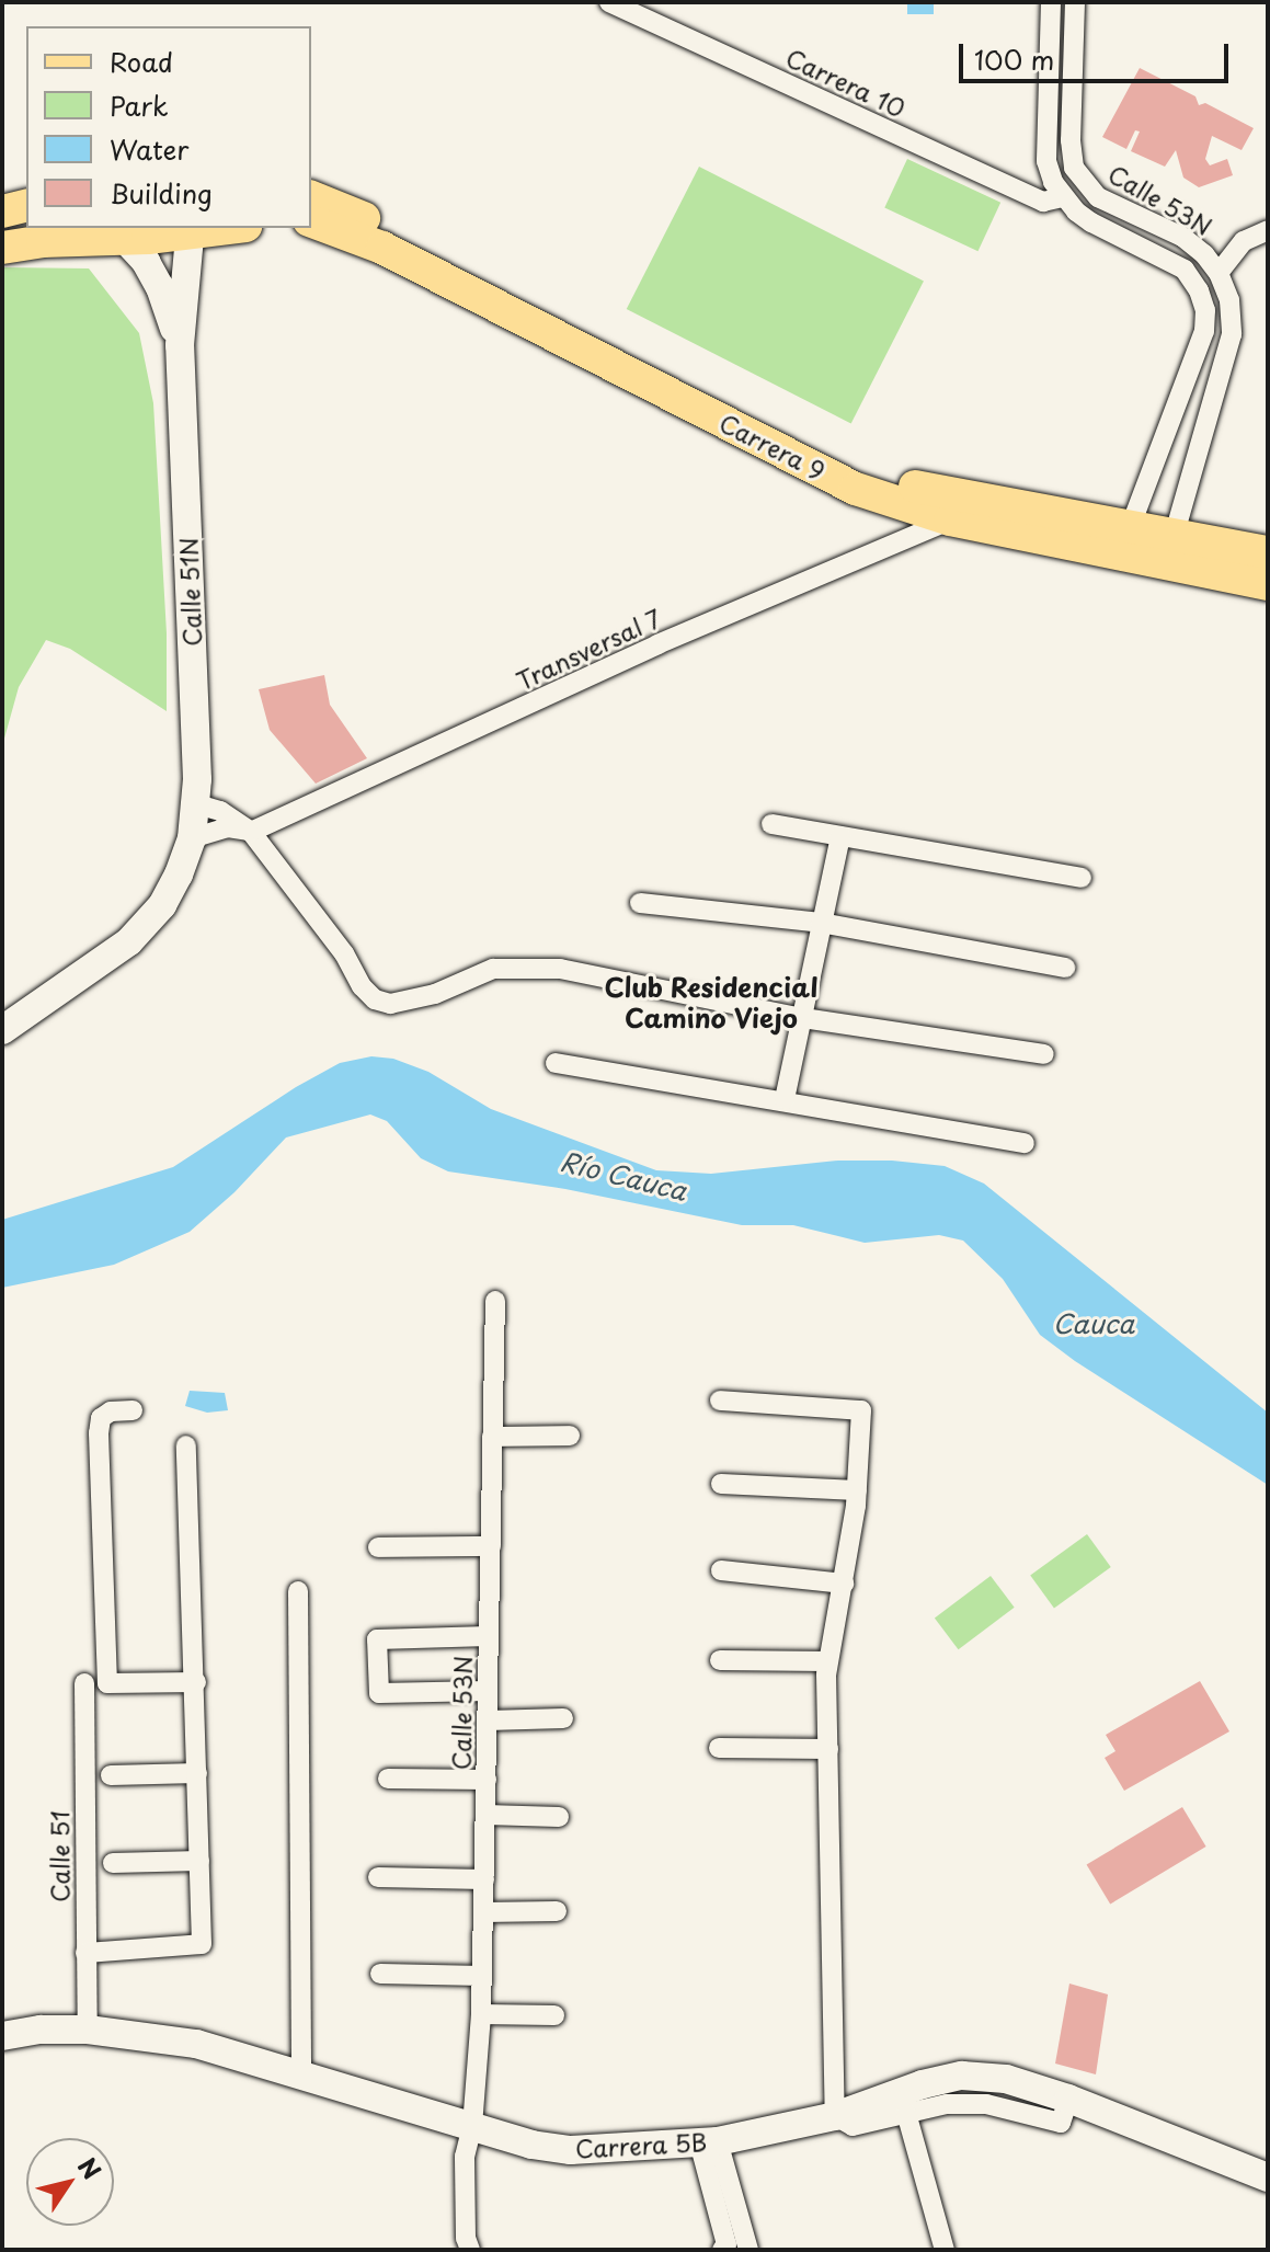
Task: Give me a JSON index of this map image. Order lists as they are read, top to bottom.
{
  "streets": {
    "main road": ["Carrera 9", "Calle 51N", "Carrera 5B"],
    "street": [
      "Carrera 10",
      "Calle 53N",
      "Transversal 7",
      "Calle 51"
    ]
  },
  "crossings": [
    ["Carrera 10", "Calle 53N"],
    ["Calle 53N", "Carrera 9"],
    ["Calle 53N", "Carrera 5B"],
    ["Carrera 9", "Transversal 7"],
    ["Calle 51", "Carrera 5B"]
  ],
  "districts": ["Club Residencial Camino Viejo"],
  "water": ["Río Cauca", "Cauca"],
  "legend": [
    "Road",
    "Park",
    "Water",
    "Building"
  ],
  "scale_bar": "100 m",
  "north": "top right"
}
